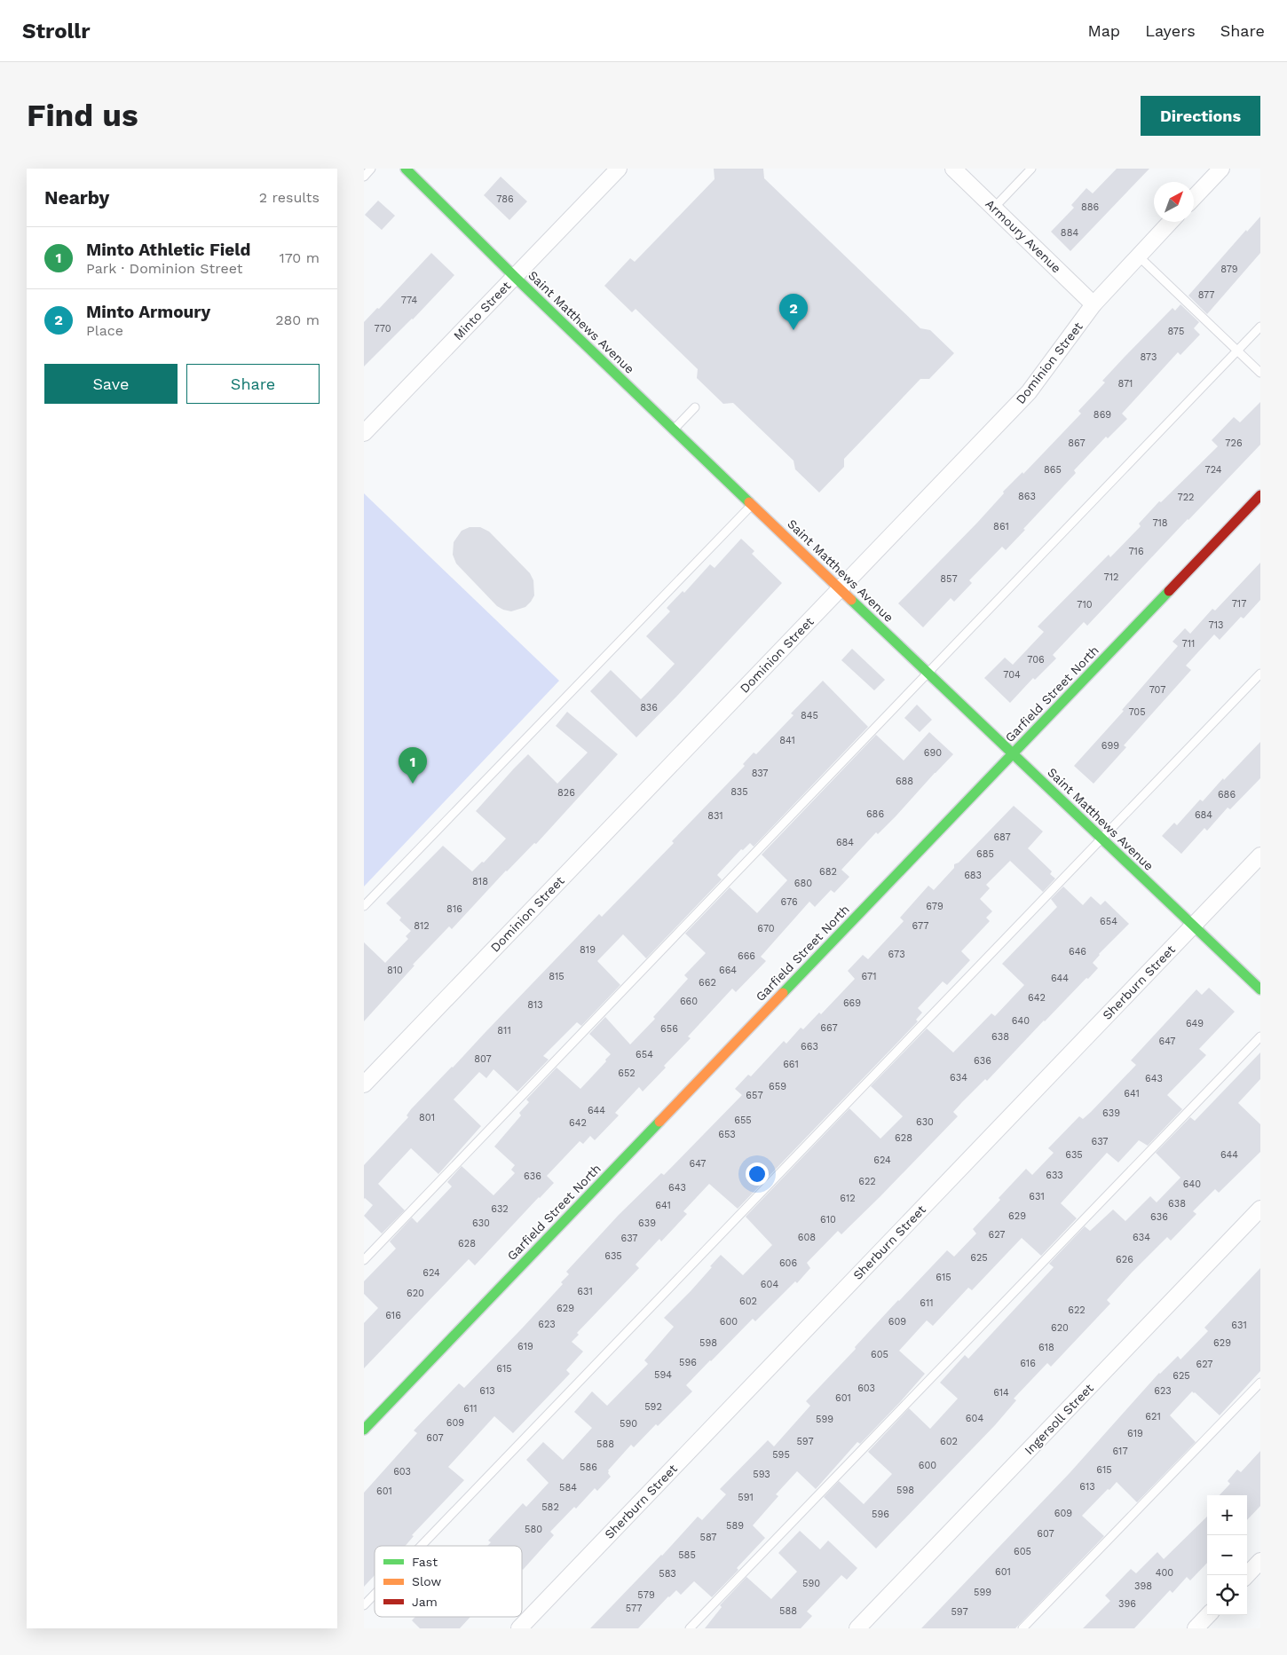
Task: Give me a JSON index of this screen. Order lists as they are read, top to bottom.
{
  "streets": {
    "street": [
      "Armoury Avenue",
      "Minto Street",
      "Saint Matthews Avenue",
      "Dominion Street",
      "Garfield Street North",
      "Sherburn Street",
      "Ingersoll Street"
    ]
  },
  "crossings": [
    ["Armoury Avenue", "Dominion Street"],
    ["Minto Street", "Saint Matthews Avenue"],
    ["Saint Matthews Avenue", "Dominion Street"],
    ["Saint Matthews Avenue", "Garfield Street North"],
    ["Saint Matthews Avenue", "Sherburn Street"]
  ],
  "house_numbers": [
    "786",
    "886",
    "884",
    "879",
    "877",
    "774",
    "770",
    "875",
    "873",
    "871",
    "869",
    "867",
    "726",
    "865",
    "724",
    "863",
    "722",
    "718",
    "861",
    "716",
    "712",
    "857",
    "717",
    "710",
    "713",
    "711",
    "706",
    "704",
    "707",
    "836",
    "705",
    "845",
    "841",
    "699",
    "690",
    "837",
    "688",
    "835",
    "826",
    "686",
    "686",
    "684",
    "831",
    "687",
    "684",
    "685",
    "682",
    "683",
    "818",
    "680",
    "676",
    "679",
    "816",
    "654",
    "812",
    "677",
    "670",
    "819",
    "646",
    "673",
    "666",
    "810",
    "664",
    "815",
    "671",
    "644",
    "662",
    "642",
    "660",
    "669",
    "813",
    "640",
    "649",
    "667",
    "656",
    "811",
    "638",
    "647",
    "663",
    "654",
    "807",
    "636",
    "661",
    "652",
    "634",
    "643",
    "659",
    "641",
    "657",
    "644",
    "639",
    "801",
    "655",
    "630",
    "642",
    "653",
    "628",
    "637",
    "635",
    "644",
    "624",
    "647",
    "633",
    "636",
    "622",
    "640",
    "643",
    "631",
    "612",
    "638",
    "641",
    "632",
    "629",
    "636",
    "610",
    "630",
    "639",
    "627",
    "608",
    "634",
    "637",
    "628",
    "635",
    "625",
    "626",
    "606",
    "624",
    "615",
    "604",
    "631",
    "620",
    "602",
    "611",
    "629",
    "622",
    "616",
    "600",
    "609",
    "623",
    "631",
    "620",
    "598",
    "629",
    "619",
    "618",
    "605",
    "596",
    "616",
    "627",
    "615",
    "594",
    "625",
    "603",
    "613",
    "623",
    "614",
    "601",
    "592",
    "611",
    "621",
    "604",
    "599",
    "609",
    "590",
    "619",
    "607",
    "597",
    "602",
    "588",
    "617",
    "595",
    "600",
    "586",
    "615",
    "603",
    "593",
    "613",
    "584",
    "598",
    "601",
    "591",
    "582",
    "609",
    "596",
    "589",
    "580",
    "607",
    "587",
    "605",
    "585",
    "601",
    "400",
    "583",
    "590",
    "398",
    "599",
    "579",
    "396",
    "577",
    "588",
    "597"
  ],
  "legend": ["Fast", "Slow", "Jam"],
  "north": "top right",
  "page": {
    "header": "Strollr",
    "nav": ["Map", "Layers", "Share"],
    "buttons": [
      "Directions",
      ["Save", "Share"]
    ],
    "title": "Find us",
    "heading": ["Nearby", "2 results"],
    "list": [
      {
        "mark": "1",
        "name": "Minto Athletic Field",
        "note": "Park · Dominion Street",
        "value": "170 m"
      },
      {
        "mark": "2",
        "name": "Minto Armoury",
        "note": "Place",
        "value": "280 m"
      }
    ],
    "pins": ["2", "1"],
    "map_buttons": ["+", "−"]
  }
}
